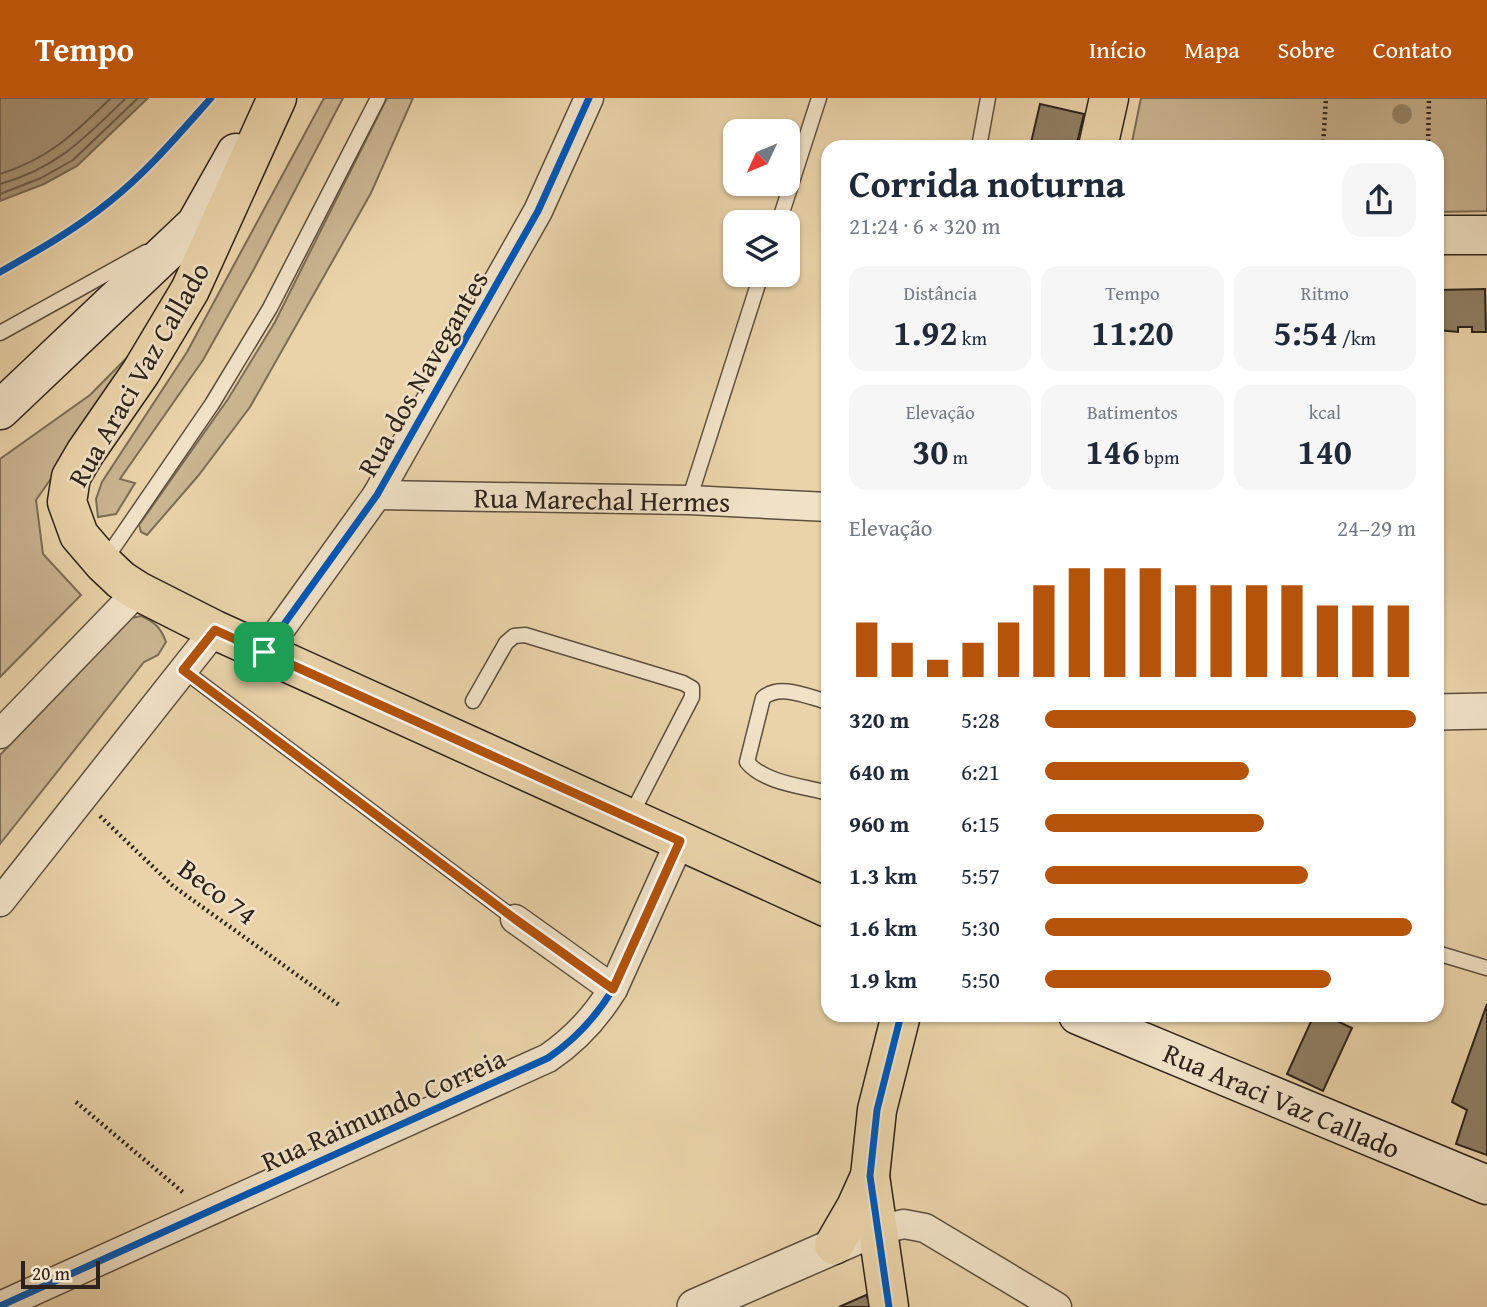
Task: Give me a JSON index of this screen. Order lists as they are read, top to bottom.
{
  "streets": {
    "main road": ["Rua Araci Vaz Callado"],
    "street": ["Rua dos Navegantes", "Rua Marechal Hermes", "Rua Raimundo Correia"],
    "path": ["Beco 74"]
  },
  "crossings": [
    ["Rua dos Navegantes", "Rua Araci Vaz Callado"],
    ["Rua dos Navegantes", "Rua Marechal Hermes"],
    ["Rua Araci Vaz Callado", "Rua Raimundo Correia"]
  ],
  "scale_bar": "20 m",
  "north": "bottom left",
  "page": {
    "header": "Tempo",
    "nav": [
      "Início",
      "Mapa",
      "Sobre",
      "Contato"
    ],
    "heading": ["Corrida noturna", "21:24 · 6 × 320 m"],
    "stats": [
      ["Distância", "1.92 km"],
      ["Tempo", "11:20"],
      ["Ritmo", "5:54 /km"],
      ["Elevação", "30 m"],
      ["Batimentos", "146 bpm"],
      ["kcal", "140"]
    ],
    "chart": ["Elevação", "24–29 m"],
    "list": [
      {
        "name": "320 m",
        "note": "5:28"
      },
      {
        "name": "640 m",
        "note": "6:21"
      },
      {
        "name": "960 m",
        "note": "6:15"
      },
      {
        "name": "1.3 km",
        "note": "5:57"
      },
      {
        "name": "1.6 km",
        "note": "5:30"
      },
      {
        "name": "1.9 km",
        "note": "5:50"
      }
    ],
    "scale": "20 m"
  }
}
